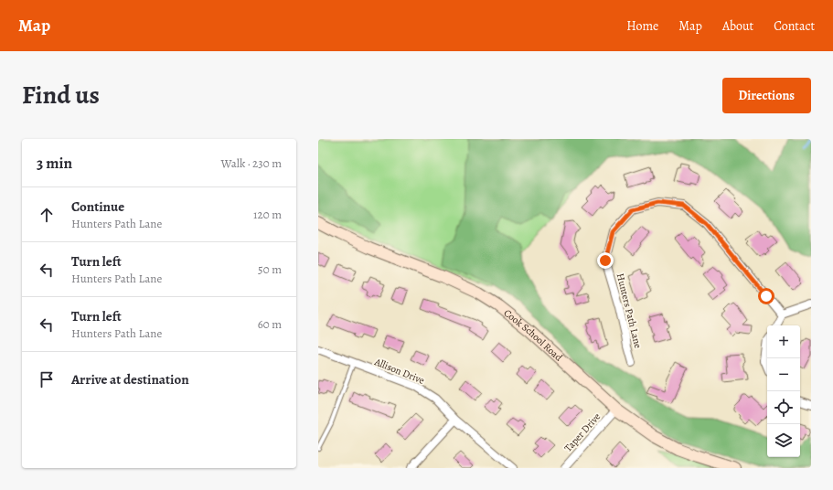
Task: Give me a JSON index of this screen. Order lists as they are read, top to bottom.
{
  "streets": {
    "street": [
      "Hunters Path Lane",
      "Cook School Road",
      "Allison Drive",
      "Taper Drive"
    ]
  },
  "crossings": [
    ["Cook School Road", "Taper Drive"]
  ],
  "page": {
    "header": "Map",
    "nav": [
      "Home",
      "Map",
      "About",
      "Contact"
    ],
    "title": "Find us",
    "buttons": "Directions",
    "heading": ["3 min", "Walk · 230 m"],
    "list": [
      ["Continue", "Hunters Path Lane", "120 m"],
      ["Turn left", "Hunters Path Lane", "50 m"],
      ["Turn left", "Hunters Path Lane", "60 m"],
      "Arrive at destination"
    ],
    "map_buttons": ["+", "−"]
  }
}
